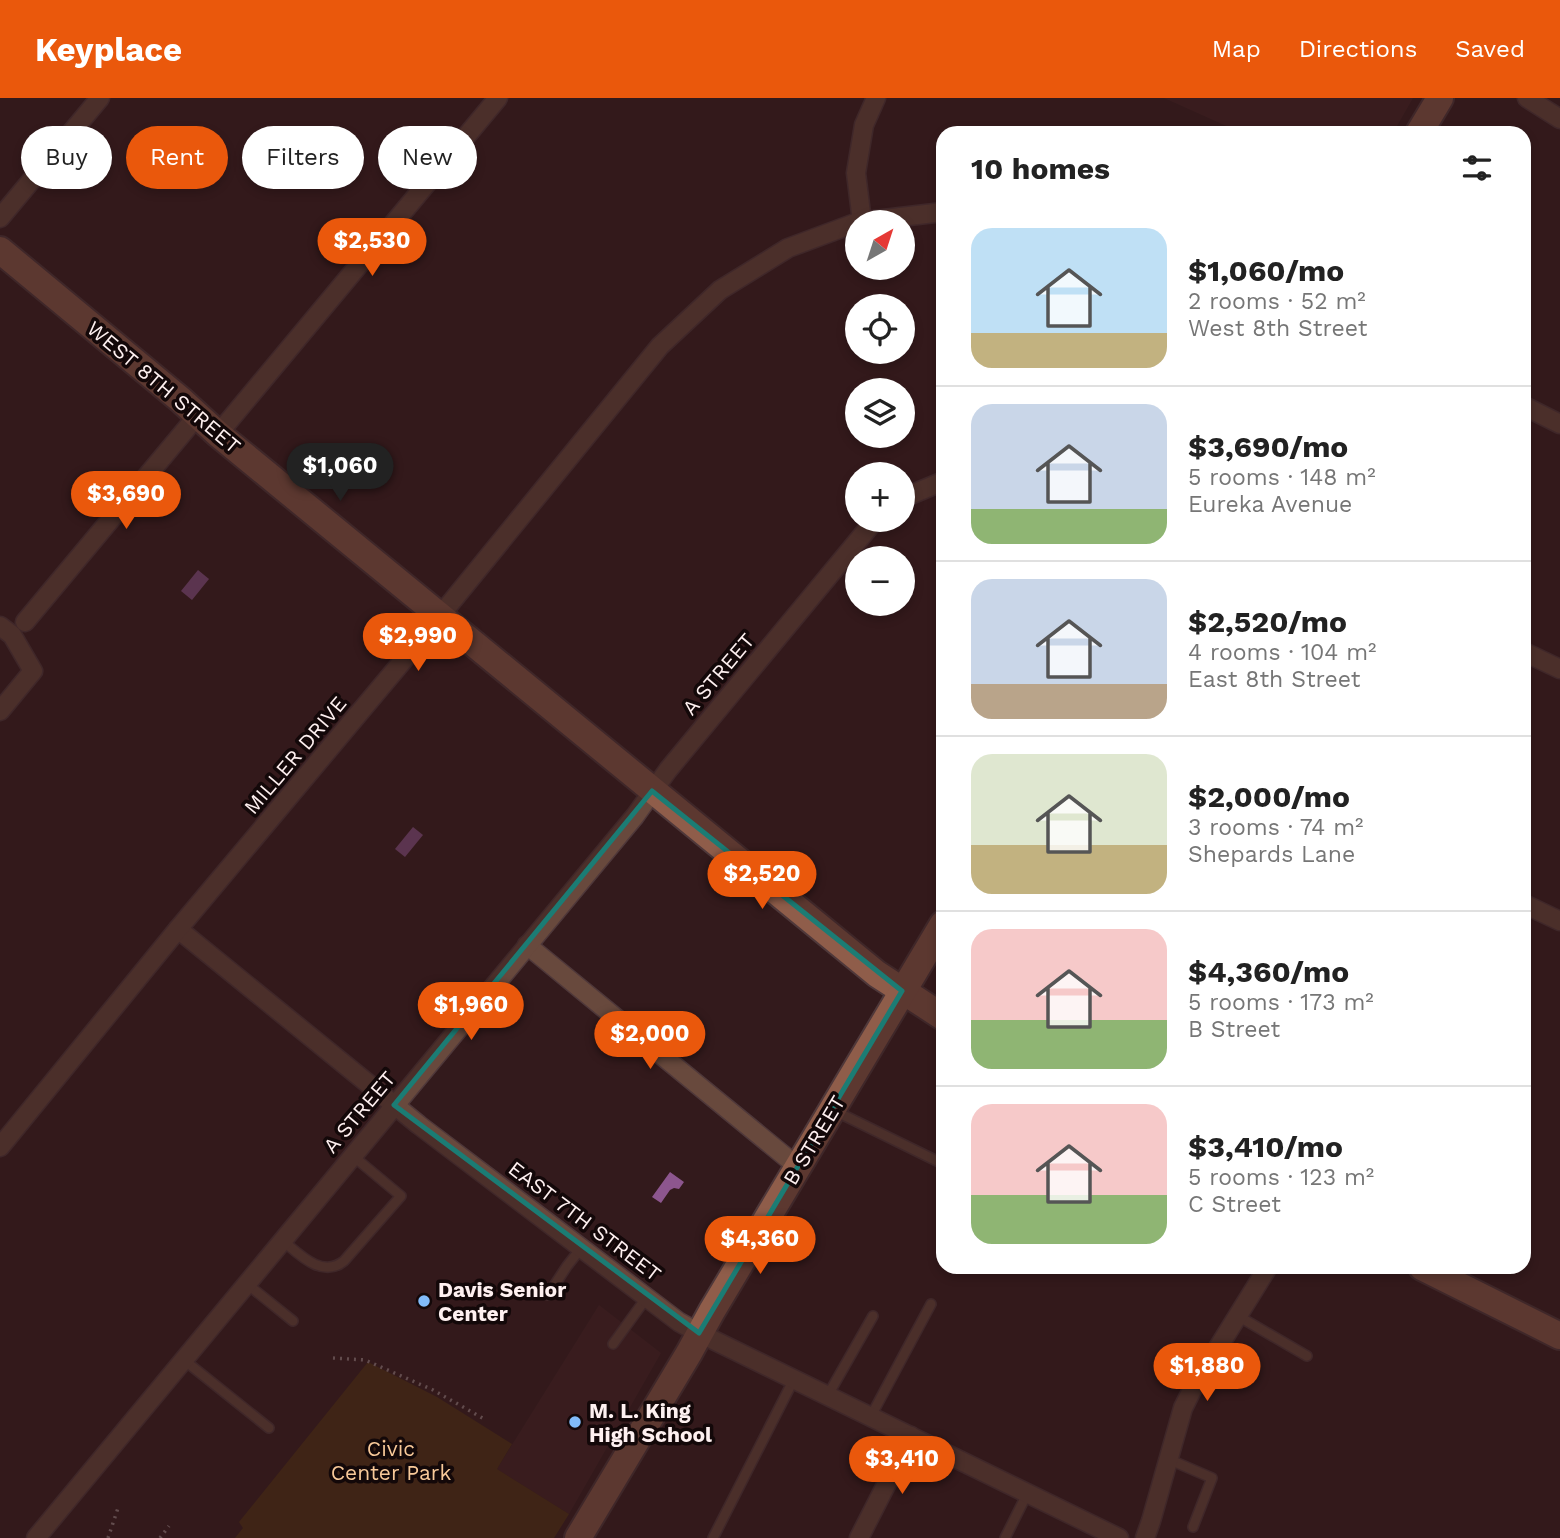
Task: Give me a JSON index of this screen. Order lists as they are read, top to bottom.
{
  "streets": {
    "street": [
      "WEST 8TH STREET",
      "A STREET",
      "MILLER DRIVE",
      "B STREET",
      "EAST 7TH STREET"
    ]
  },
  "crossings": [
    ["WEST 8TH STREET", "A STREET"],
    ["WEST 8TH STREET", "MILLER DRIVE"],
    ["WEST 8TH STREET", "B STREET"],
    ["A STREET", "EAST 7TH STREET"],
    ["MILLER DRIVE", "EAST 7TH STREET"],
    ["B STREET", "EAST 7TH STREET"]
  ],
  "parks": ["Civic Center Park"],
  "places": ["Davis Senior Center", "M. L. King High School"],
  "north": "top right",
  "page": {
    "header": "Keyplace",
    "nav": ["Map", "Directions", "Saved"],
    "chip": [
      "Buy",
      "Rent",
      "Filters",
      "New"
    ],
    "heading": "10 homes",
    "map_buttons": ["+", "−"],
    "list": [
      {
        "name": "$1,060/mo",
        "note": "2 rooms · 52 m² · West 8th Street"
      },
      {
        "name": "$3,690/mo",
        "note": "5 rooms · 148 m² · Eureka Avenue"
      },
      {
        "name": "$2,520/mo",
        "note": "4 rooms · 104 m² · East 8th Street"
      },
      {
        "name": "$2,000/mo",
        "note": "3 rooms · 74 m² · Shepards Lane"
      },
      {
        "name": "$4,360/mo",
        "note": "5 rooms · 173 m² · B Street"
      },
      {
        "name": "$3,410/mo",
        "note": "5 rooms · 123 m² · C Street"
      }
    ],
    "price": [
      "$2,530",
      "$1,060",
      "$3,690",
      "$2,990",
      "$2,520",
      "$1,960",
      "$2,000",
      "$4,360",
      "$1,880",
      "$3,410"
    ]
  }
}
